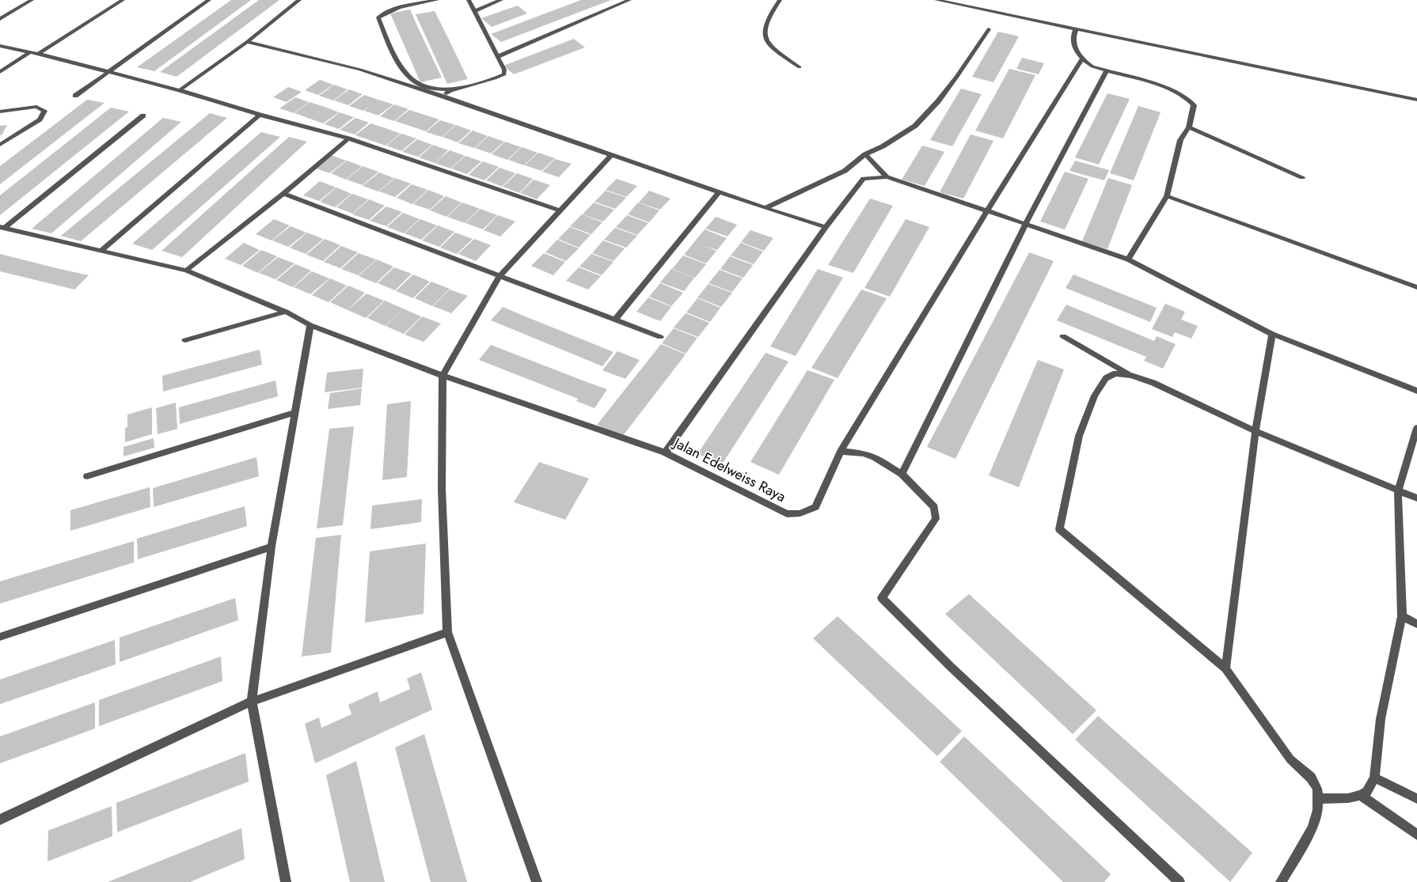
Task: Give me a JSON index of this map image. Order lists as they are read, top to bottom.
{
  "streets": {
    "street": ["Jalan Edelweiss Raya"]
  }
}
